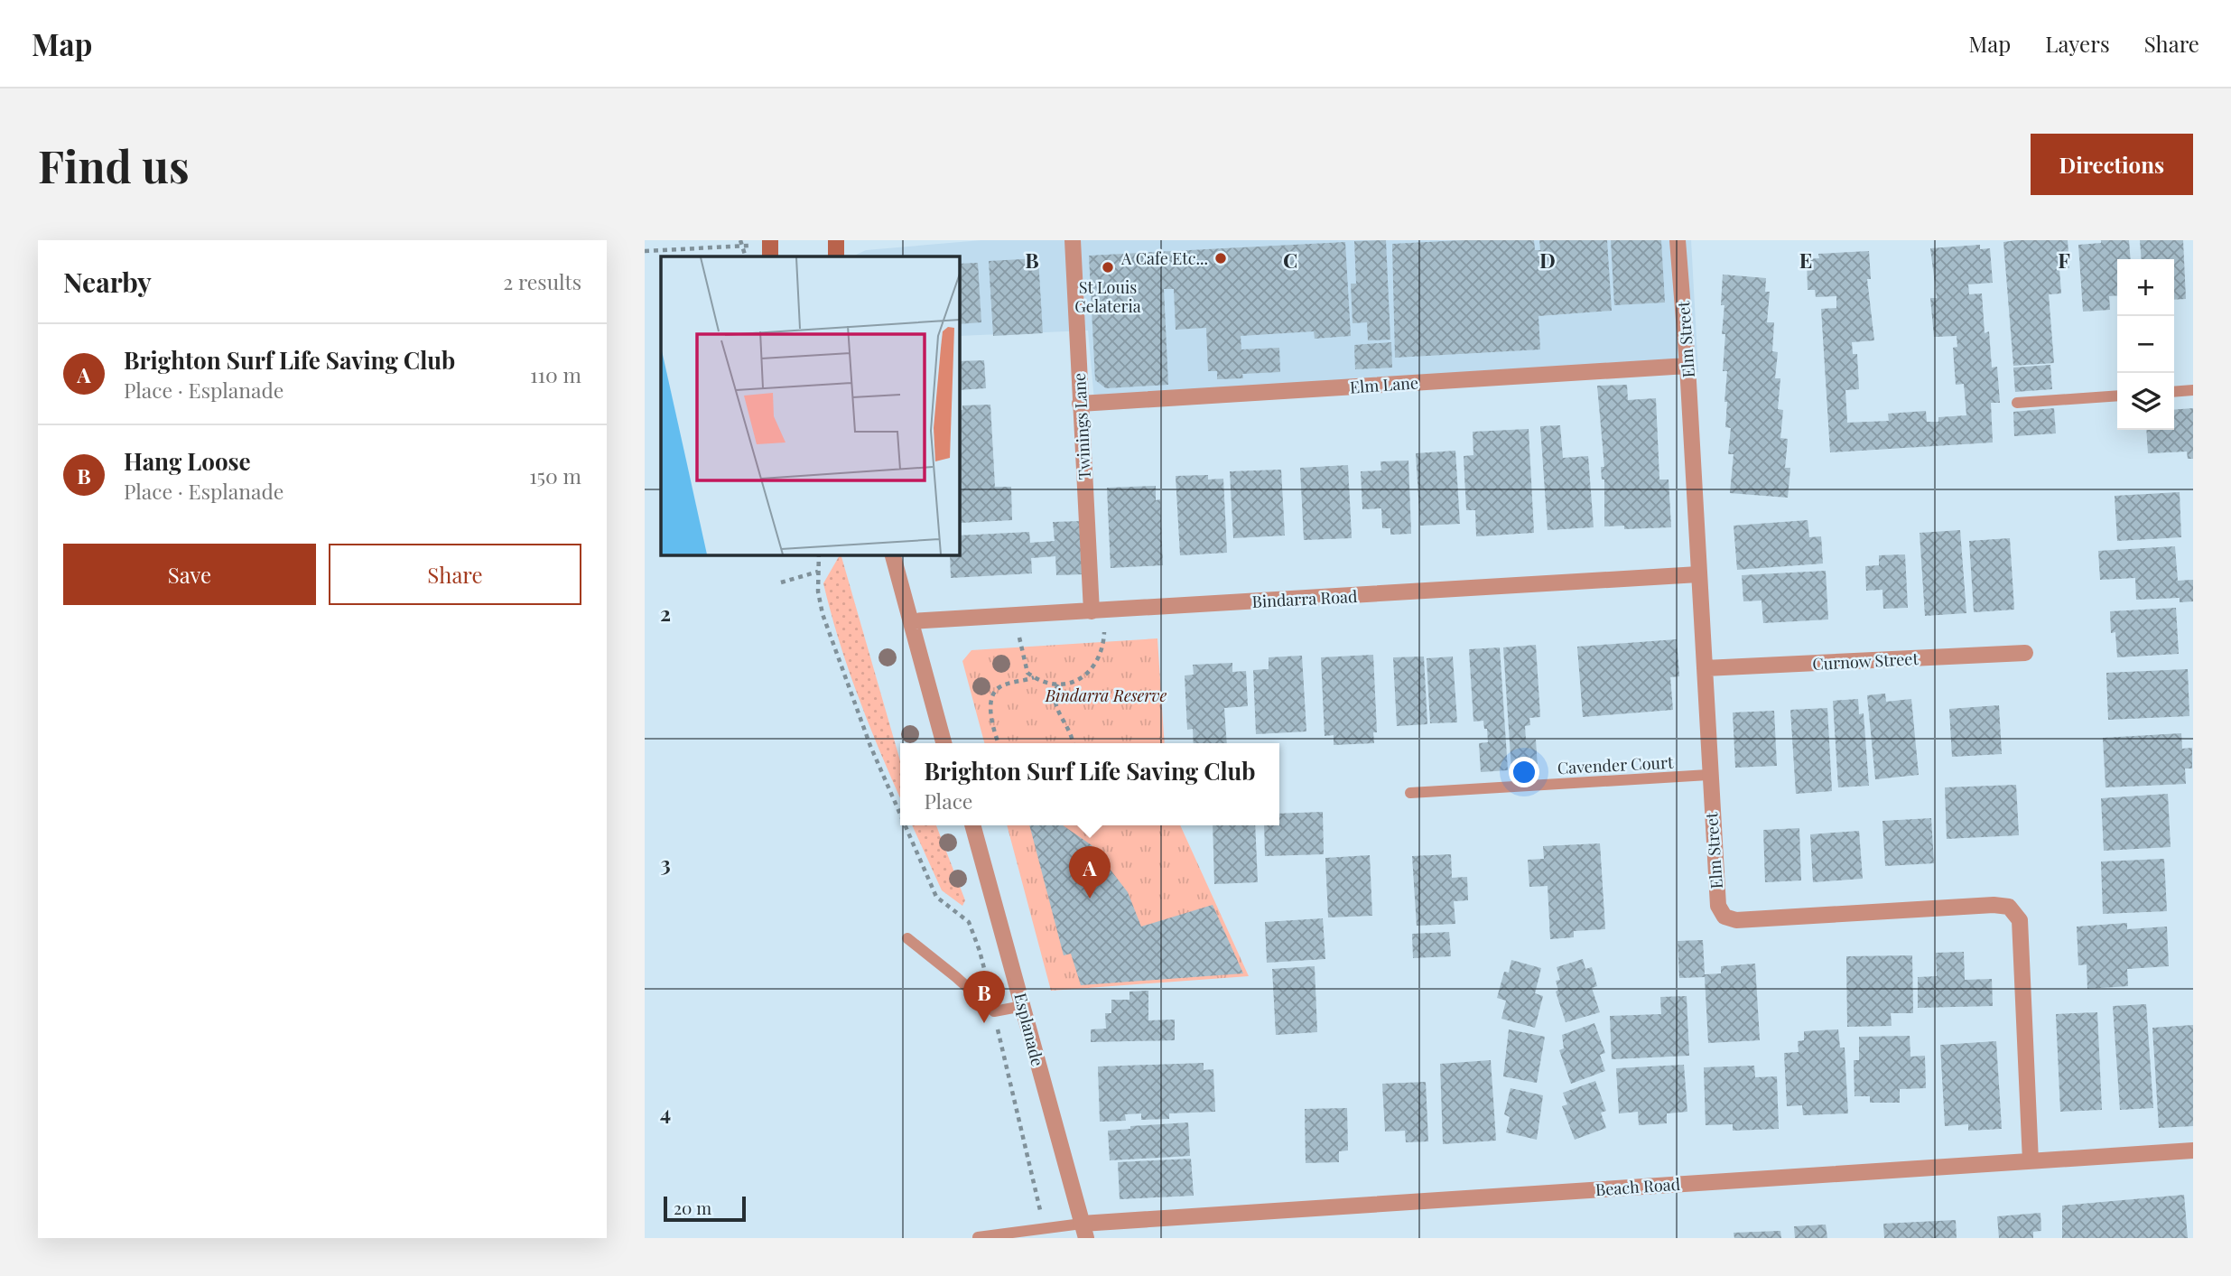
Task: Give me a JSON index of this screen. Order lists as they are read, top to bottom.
{
  "streets": {
    "street": [
      "Elm Street",
      "Elm Lane",
      "Twinings Lane",
      "Bindarra Road",
      "Curnow Street",
      "Esplanade",
      "Beach Road"
    ],
    "lane": ["Cavender Court"]
  },
  "crossings": [
    ["Elm Street", "Elm Lane"],
    ["Elm Street", "Bindarra Road"],
    ["Elm Street", "Curnow Street"],
    ["Elm Street", "Cavender Court"],
    ["Elm Street", "Beach Road"],
    ["Elm Lane", "Twinings Lane"],
    ["Twinings Lane", "Bindarra Road"],
    ["Esplanade", "Beach Road"]
  ],
  "parks": ["Bindarra Reserve"],
  "places": ["A Cafe Etc...", "St Louis Gelateria"],
  "scale_bar": "20 m",
  "page": {
    "header": "Map",
    "nav": ["Map", "Layers", "Share"],
    "buttons": [
      "Directions",
      ["Save", "Share"]
    ],
    "title": "Find us",
    "heading": ["Nearby", "2 results"],
    "map_buttons": ["+", "−"],
    "list": [
      {
        "mark": "A",
        "name": "Brighton Surf Life Saving Club",
        "note": "Place · Esplanade",
        "value": "110 m"
      },
      {
        "mark": "B",
        "name": "Hang Loose",
        "note": "Place · Esplanade",
        "value": "150 m"
      }
    ],
    "popup": ["Brighton Surf Life Saving Club", "Place"],
    "pins": ["A", "B"],
    "scale": "20 m"
  },
  "grid": {
    "columns": [
      "B",
      "C",
      "D",
      "E",
      "F"
    ],
    "rows": ["2", "3", "4"]
  }
}
